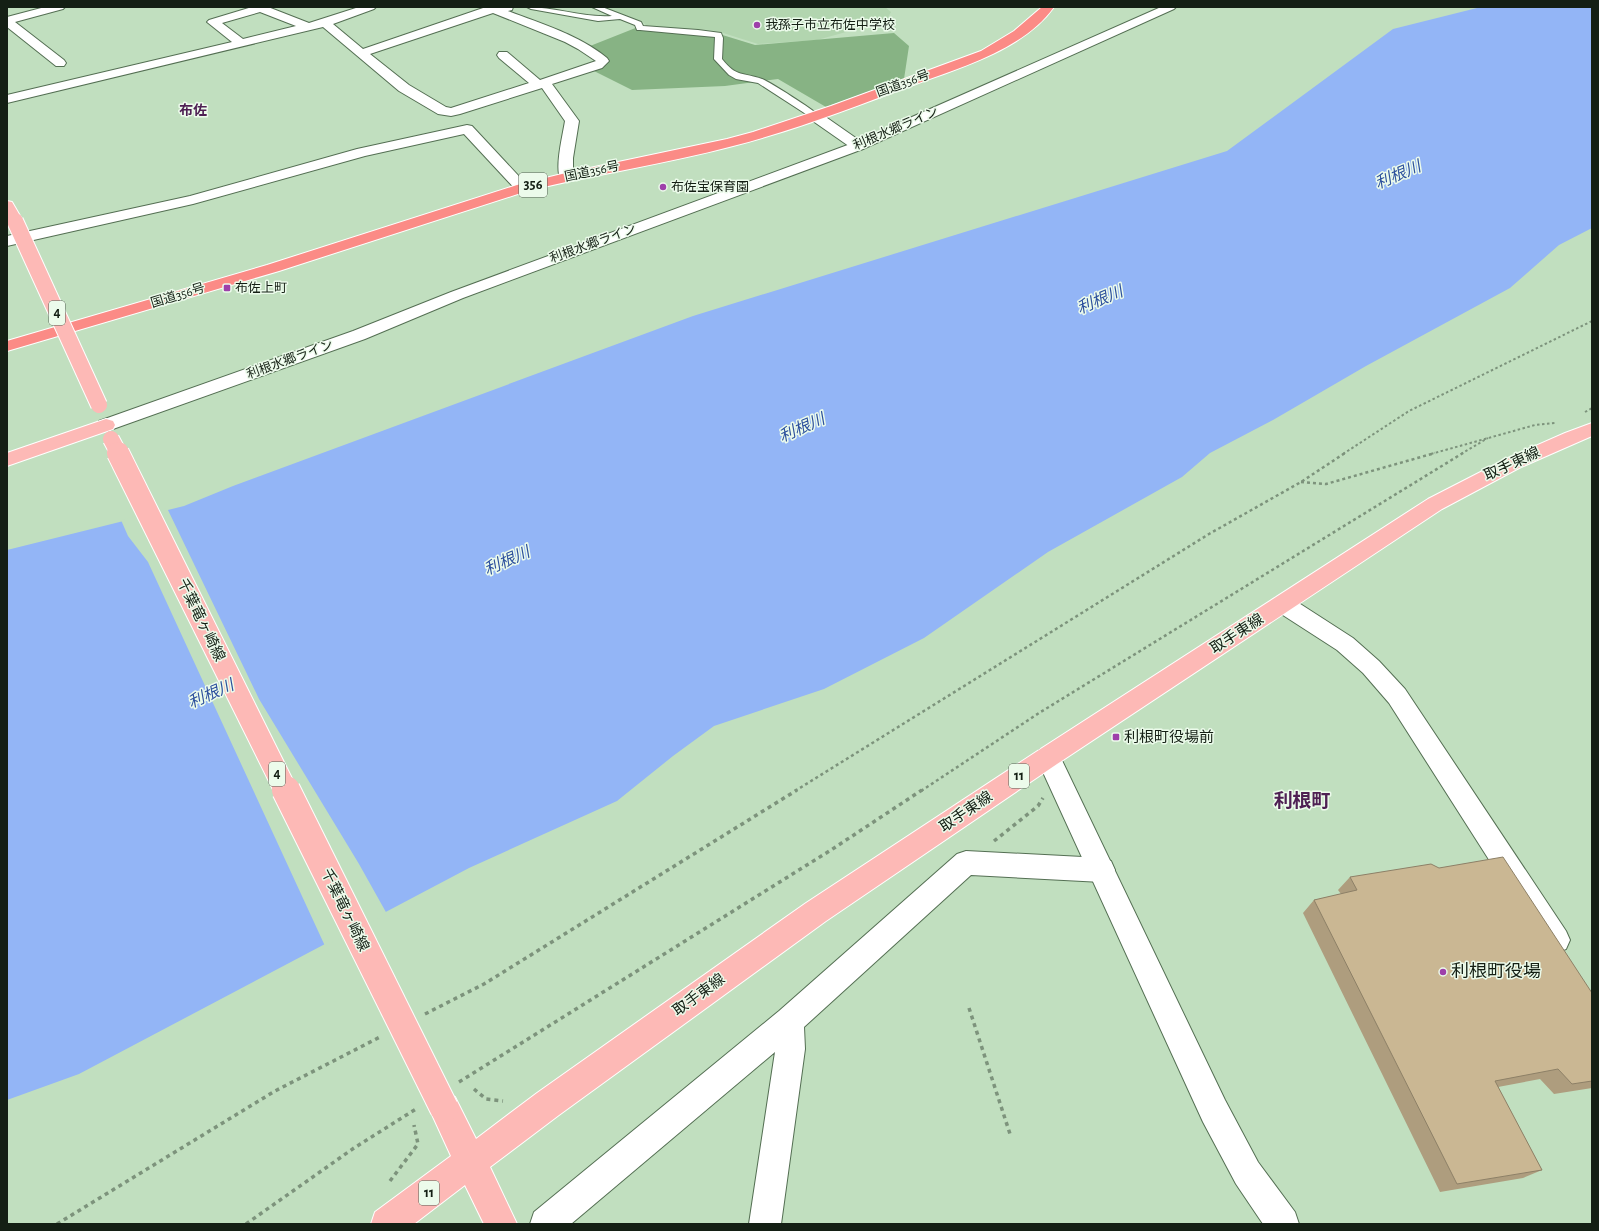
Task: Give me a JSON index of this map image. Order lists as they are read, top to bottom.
{
  "streets": {
    "highway": ["国道356号", "356"],
    "main road": [
      "利根水郷ライン",
      "4",
      "取手東線",
      "千葉竜ヶ崎線",
      "11"
    ]
  },
  "crossings": [
    ["利根水郷ライン", "千葉竜ヶ崎線"],
    ["取手東線", "千葉竜ヶ崎線"]
  ],
  "districts": ["布佐", "利根町"],
  "water": ["利根川"],
  "places": {
    "other": ["我孫子市立布佐中学校", "布佐宝保育園", "利根町役場"],
    "transit": ["布佐上町", "利根町役場前"]
  }
}
